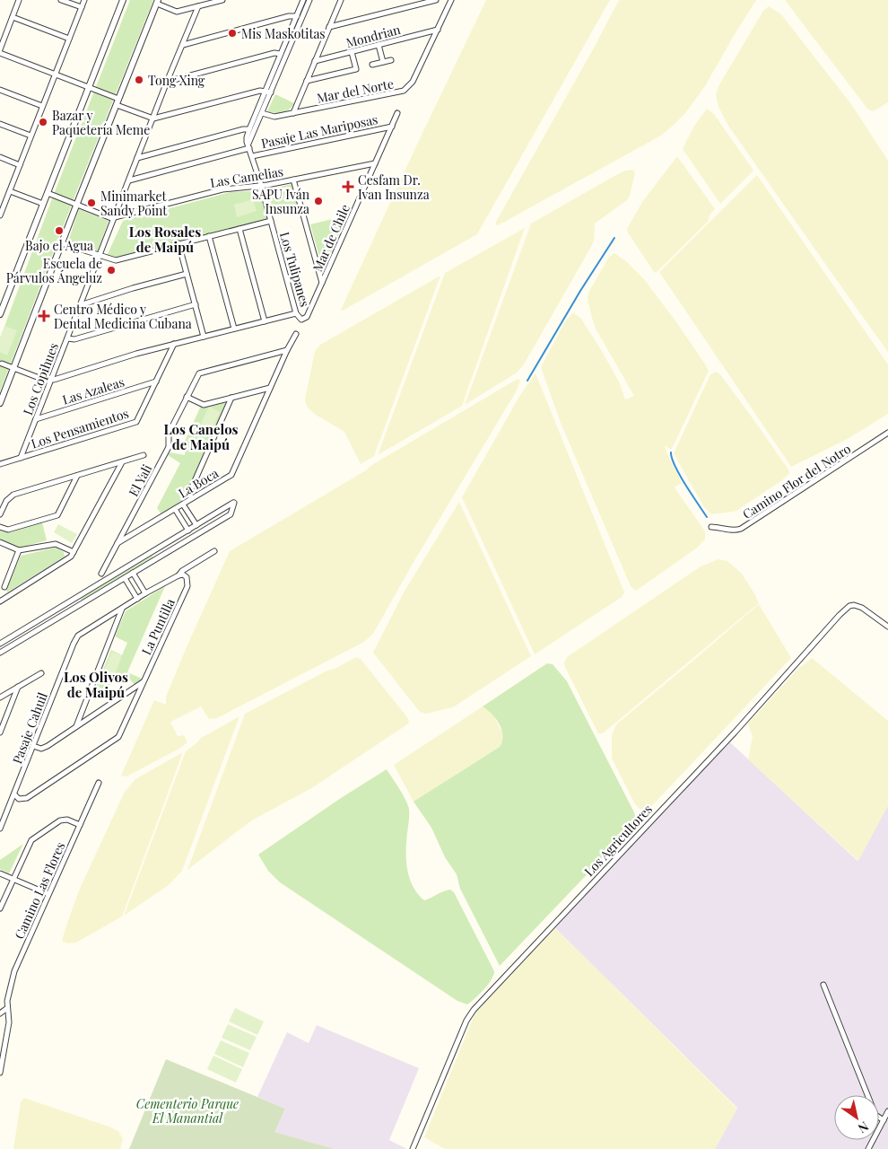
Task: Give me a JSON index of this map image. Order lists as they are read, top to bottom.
{
  "streets": {
    "street": [
      "Mondrian",
      "Mar del Norte",
      "Pasaje Las Mariposas",
      "Las Camelias",
      "Mar de Chile",
      "Los Tulipanes",
      "Los Copihues",
      "Las Azaleas",
      "Los Pensamientos",
      "El Yali",
      "Camino Flor del Notro",
      "La Boca",
      "La Puntilla",
      "Pasaje Cahuil",
      "Los Agricultores",
      "Camino Las Flores"
    ]
  },
  "crossings": [
    ["Mondrian", "Mar del Norte"],
    ["Mar del Norte", "Los Tulipanes"],
    ["Pasaje Las Mariposas", "Mar de Chile"],
    ["Pasaje Las Mariposas", "Los Tulipanes"],
    ["Las Camelias", "Mar de Chile"],
    ["Las Camelias", "Los Tulipanes"],
    ["Las Camelias", "Los Copihues"],
    ["Mar de Chile", "Los Tulipanes"],
    ["Los Copihues", "Las Azaleas"],
    ["Los Copihues", "Los Pensamientos"],
    ["Las Azaleas", "Los Pensamientos"],
    ["El Yali", "La Boca"],
    ["La Puntilla", "Pasaje Cahuil"]
  ],
  "districts": ["Los Rosales de Maipú", "Los Canelos de Maipú", "Los Olivos de Maipú"],
  "parks": ["Cementerio Parque El Manantial"],
  "places": {
    "other": [
      "Mis Maskotitas",
      "Tong Xing",
      "Bazar y Paquetería Meme",
      "SAPU Iván Insunza",
      "Minimarket Sandy Point",
      "Bajo el Agua",
      "Escuela de Párvulos Ángeluz"
    ],
    "health": ["Cesfam Dr. Ivan Insunza", "Centro Médico y Dental Medicina Cubana"]
  },
  "north": "bottom right"
}
